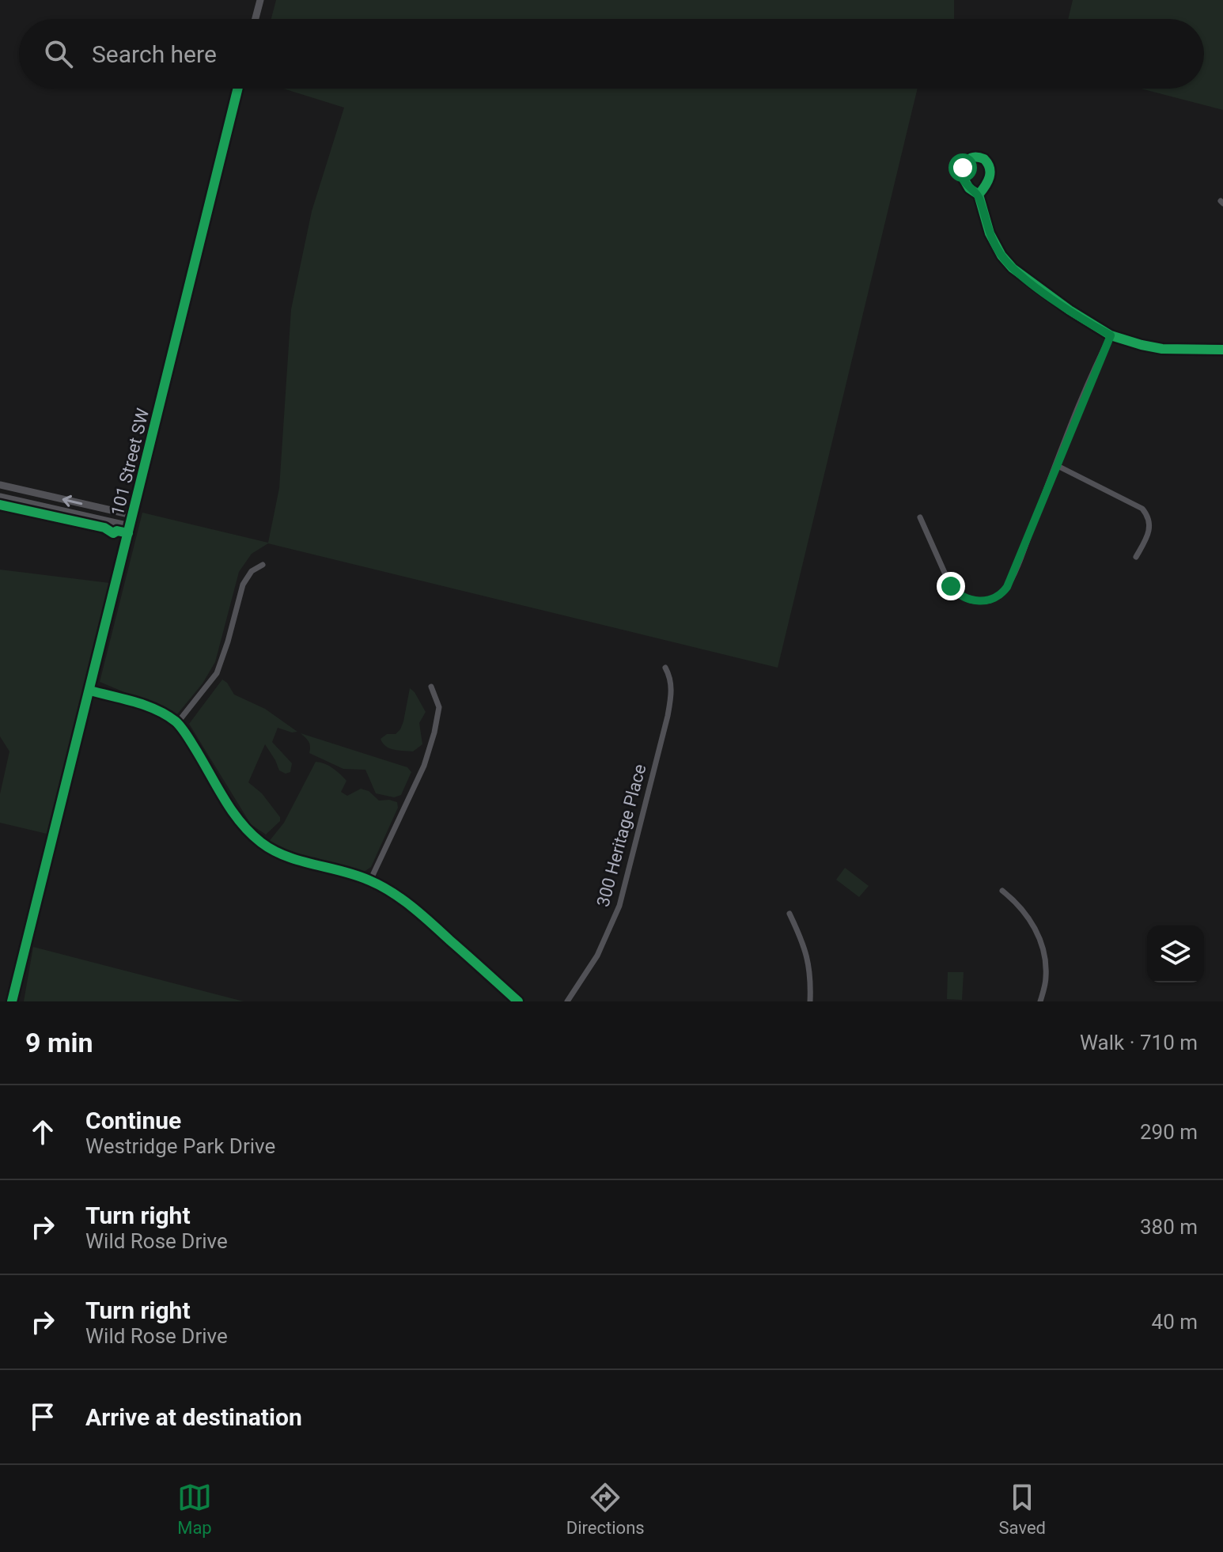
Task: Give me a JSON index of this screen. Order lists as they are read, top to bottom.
{
  "streets": {
    "street": ["101 Street SW", "300 Heritage Place"]
  },
  "page": {
    "search": "Search here",
    "heading": ["9 min", "Walk · 710 m"],
    "list": [
      ["Continue", "Westridge Park Drive", "290 m"],
      ["Turn right", "Wild Rose Drive", "380 m"],
      ["Turn right", "Wild Rose Drive", "40 m"],
      "Arrive at destination"
    ],
    "nav": ["Map", "Directions", "Saved"]
  }
}
